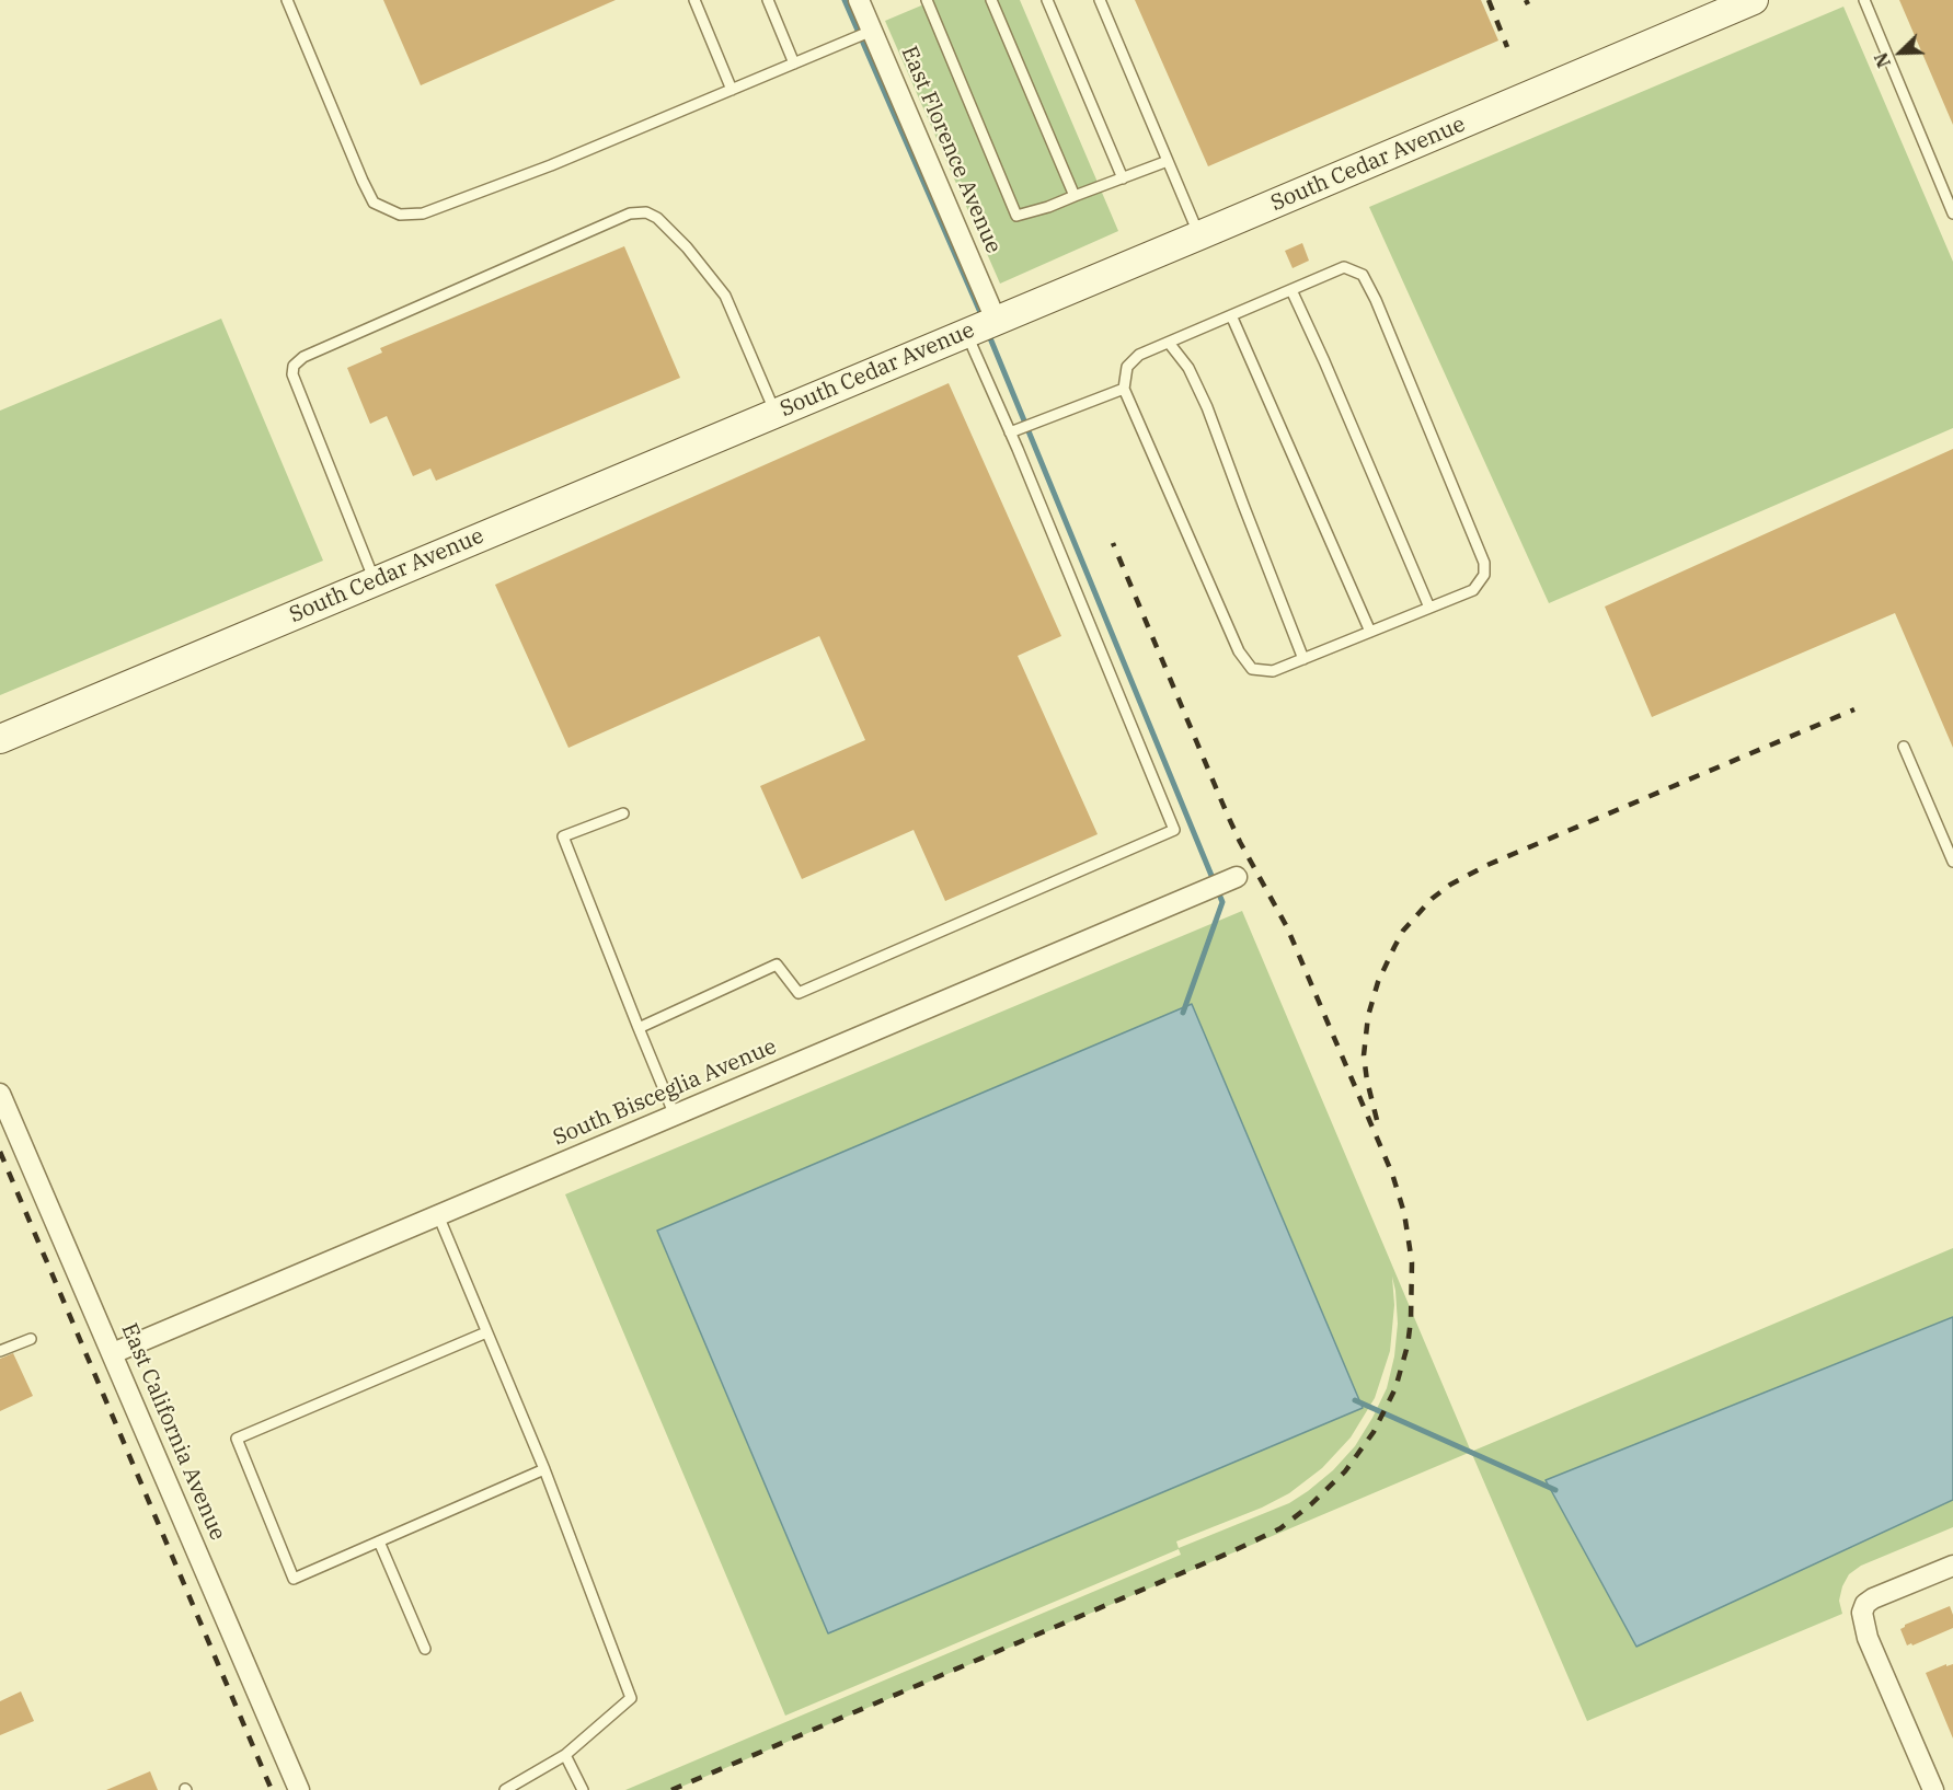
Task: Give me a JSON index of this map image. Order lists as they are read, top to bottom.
{
  "streets": {
    "main road": ["South Cedar Avenue"],
    "street": ["East Florence Avenue", "South Bisceglia Avenue", "East California Avenue"]
  },
  "crossings": [
    ["East Florence Avenue", "South Cedar Avenue"],
    ["South Bisceglia Avenue", "East California Avenue"]
  ],
  "north": "bottom left"
}
